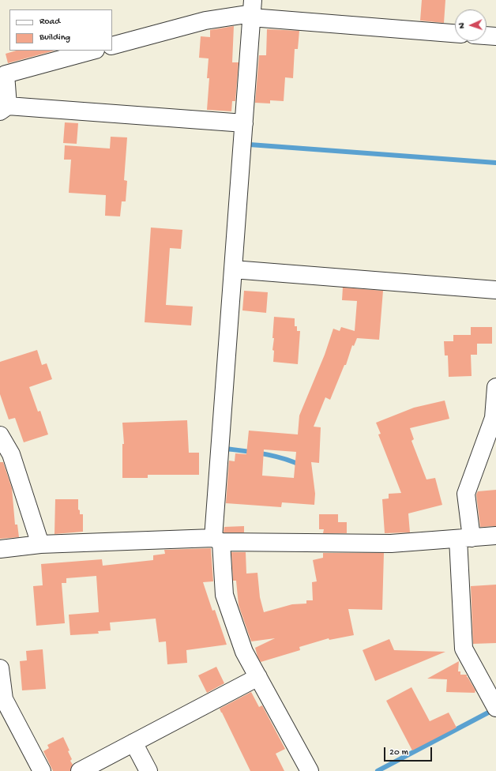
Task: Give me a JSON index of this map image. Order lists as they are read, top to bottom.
{
  "legend": ["Road", "Building"],
  "scale_bar": "20 m",
  "north": "left"
}
